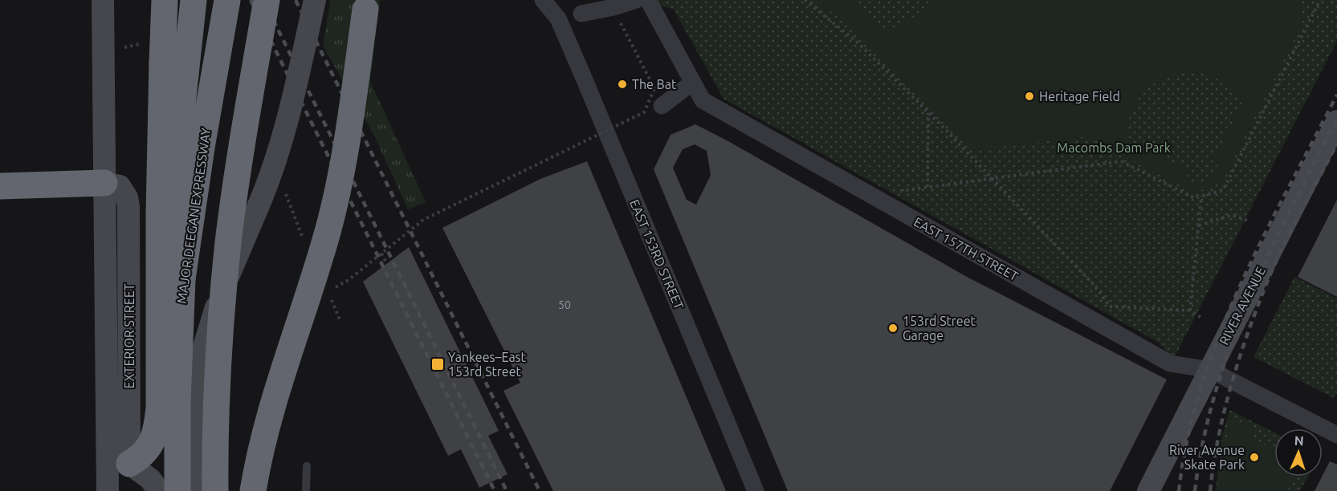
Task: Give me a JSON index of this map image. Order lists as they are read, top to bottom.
{
  "streets": {
    "highway": ["MAJOR DEEGAN EXPRESSWAY"],
    "main road": ["RIVER AVENUE", "EXTERIOR STREET"],
    "street": ["EAST 157TH STREET", "EAST 153RD STREET"]
  },
  "crossings": [
    ["EAST 157TH STREET", "RIVER AVENUE"]
  ],
  "parks": ["Macombs Dam Park"],
  "places": {
    "other": [
      "The Bat",
      "Heritage Field",
      "153rd Street Garage",
      "River Avenue Skate Park"
    ],
    "transit": ["Yankees–East 153rd Street"]
  },
  "house_numbers": ["50"],
  "north": "top"
}
